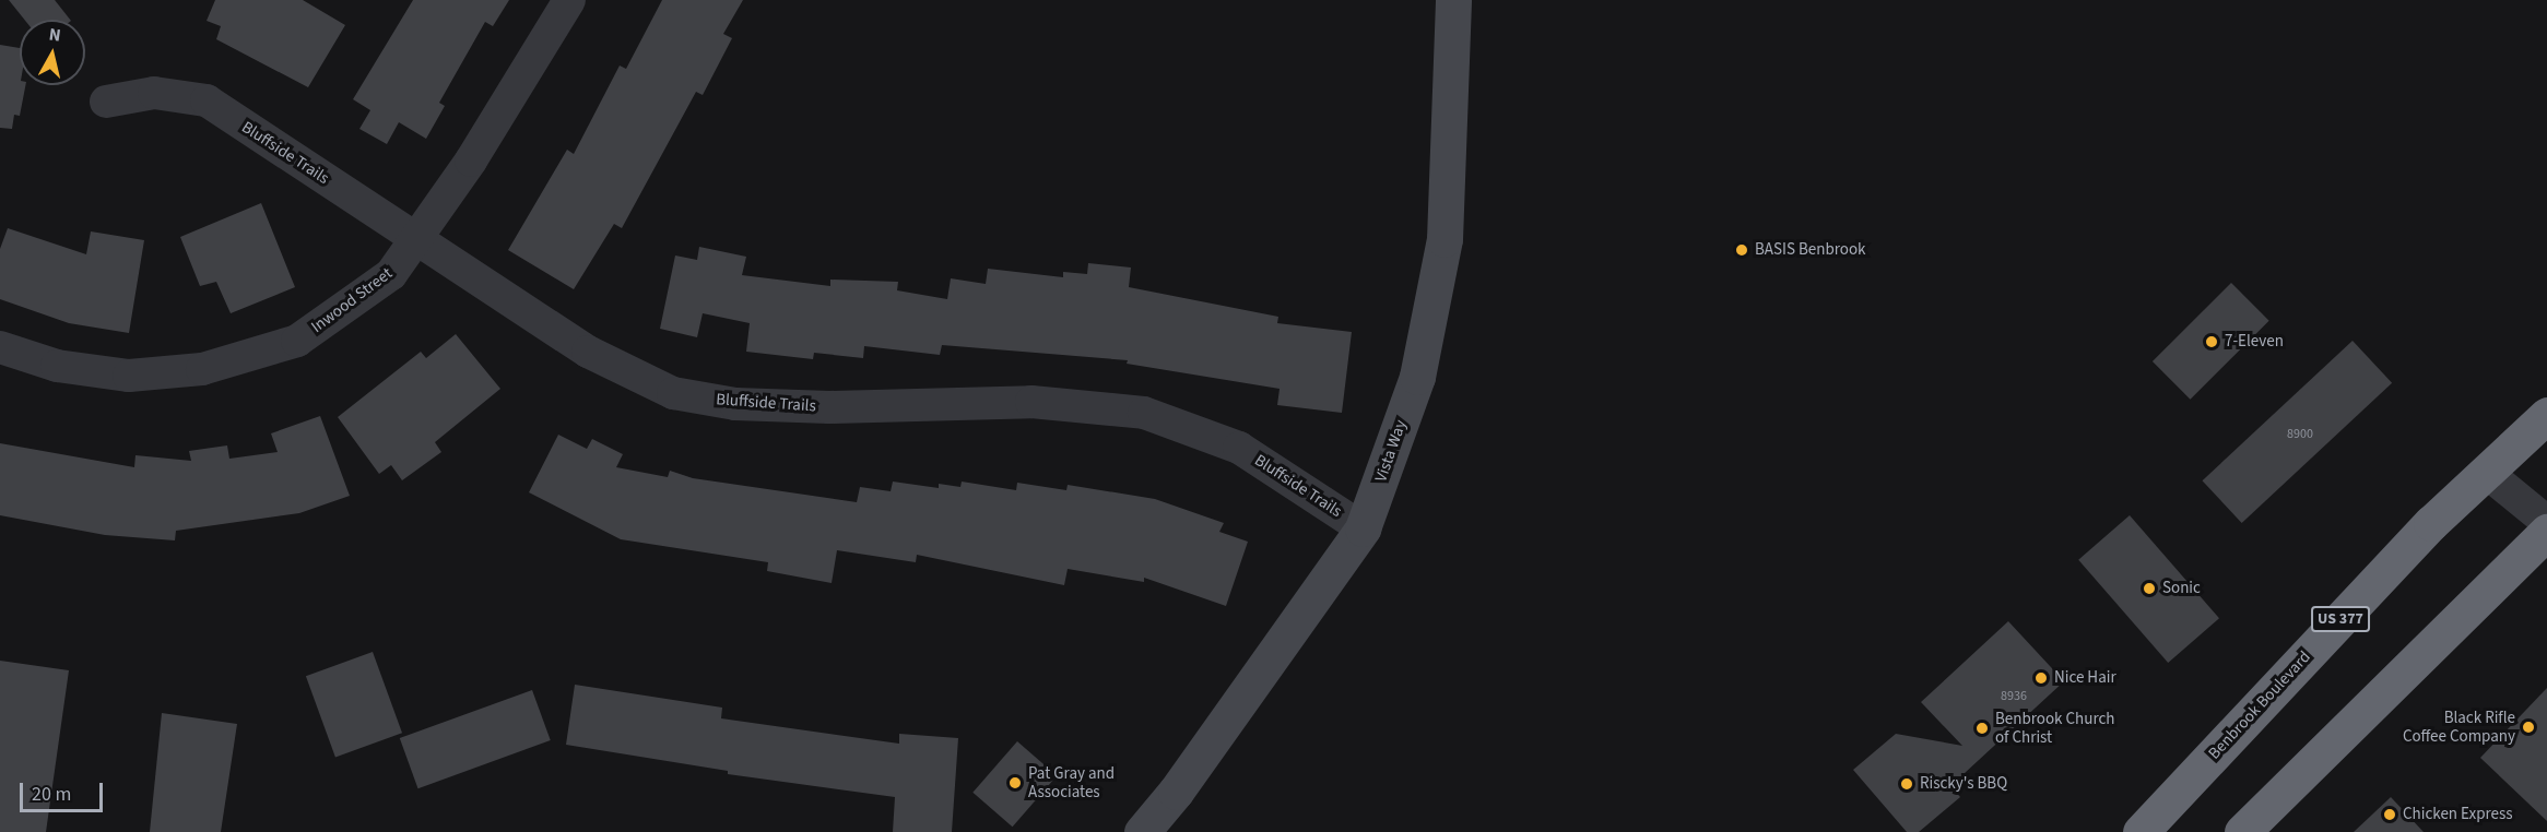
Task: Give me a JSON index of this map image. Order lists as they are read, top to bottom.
{
  "streets": {
    "highway": ["US 377", "Benbrook Boulevard"],
    "street": ["Bluffside Trails", "Inwood Street", "Vista Way"]
  },
  "crossings": [
    ["Bluffside Trails", "Inwood Street"],
    ["Bluffside Trails", "Vista Way"]
  ],
  "places": [
    "BASIS Benbrook",
    "7-Eleven",
    "Sonic",
    "Nice Hair",
    "Black Rifle Coffee Company",
    "Benbrook Church of Christ",
    "Pat Gray and Associates",
    "Riscky's BBQ",
    "Chicken Express"
  ],
  "house_numbers": ["8900", "8936"],
  "scale_bar": "20 m",
  "north": "top"
}
